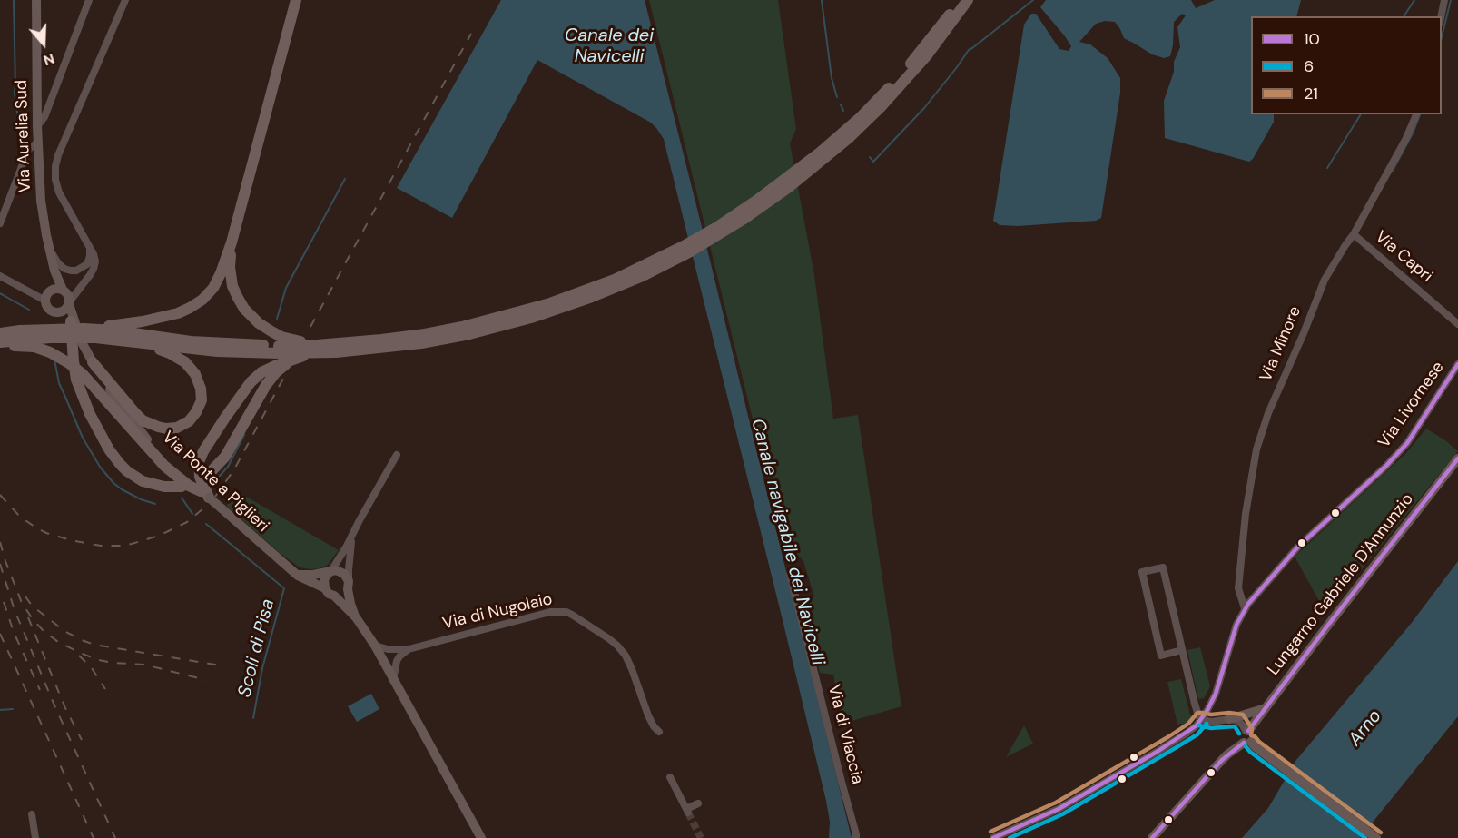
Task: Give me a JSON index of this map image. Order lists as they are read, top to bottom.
{
  "streets": {
    "main road": ["Via Aurelia Sud", "Via Ponte a Piglieri", "Lungarno Gabriele D'Annunzio"],
    "street": [
      "Via Capri",
      "Via Minore",
      "Via Livornese",
      "Via di Nugolaio",
      "Via di Viaccia"
    ]
  },
  "crossings": [
    ["Via Aurelia Sud", "Via Ponte a Piglieri"],
    ["Via Capri", "Via Minore"],
    ["Via Minore", "Via Livornese"]
  ],
  "water": [
    "Canale dei Navicelli",
    "Canale navigabile dei Navicelli",
    "Scoli di Pisa",
    "Arno"
  ],
  "lines": ["transit line 10", "transit line 21", "transit line 6"],
  "legend": ["10", "6", "21"],
  "north": "bottom"
}
